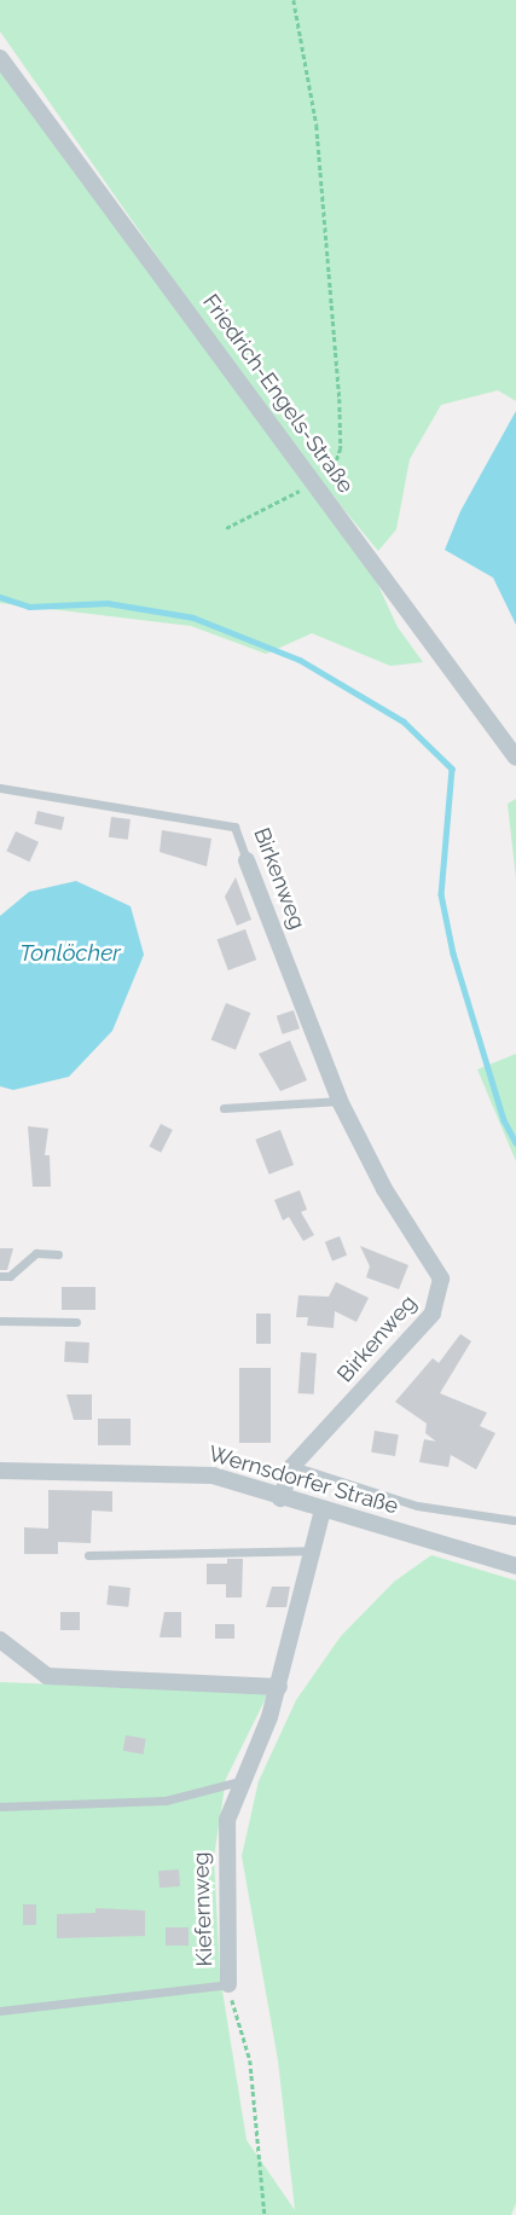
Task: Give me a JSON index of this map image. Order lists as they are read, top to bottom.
{
  "streets": {
    "street": [
      "Friedrich-Engels-Straße",
      "Birkenweg",
      "Wernsdorfer Straße",
      "Kiefernweg"
    ]
  },
  "crossings": [
    ["Birkenweg", "Wernsdorfer Straße"],
    ["Wernsdorfer Straße", "Kiefernweg"]
  ],
  "water": ["Tonlöcher"]
}
